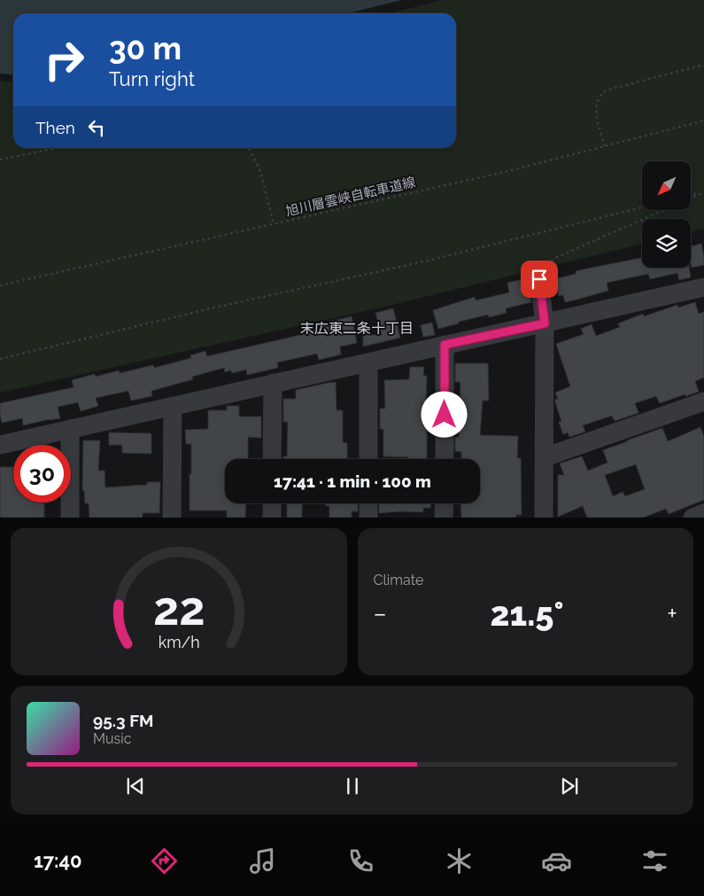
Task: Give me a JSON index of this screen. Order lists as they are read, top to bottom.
{
  "streets": {
    "path": ["旭川層雲峡自転車道線"]
  },
  "districts": ["末広東二条十丁目"],
  "north": "bottom left",
  "page": {
    "turn": ["30 m", "Turn right"],
    "then": "Then",
    "limit": "30",
    "trip": "17:41 · 1 min · 100 m",
    "tile": "Climate",
    "heat": ["−", "21.5°", "+"],
    "song": ["95.3 FM", "Music"],
    "tabs": "17:40",
    "gauge": ["22", "km/h"]
  }
}
